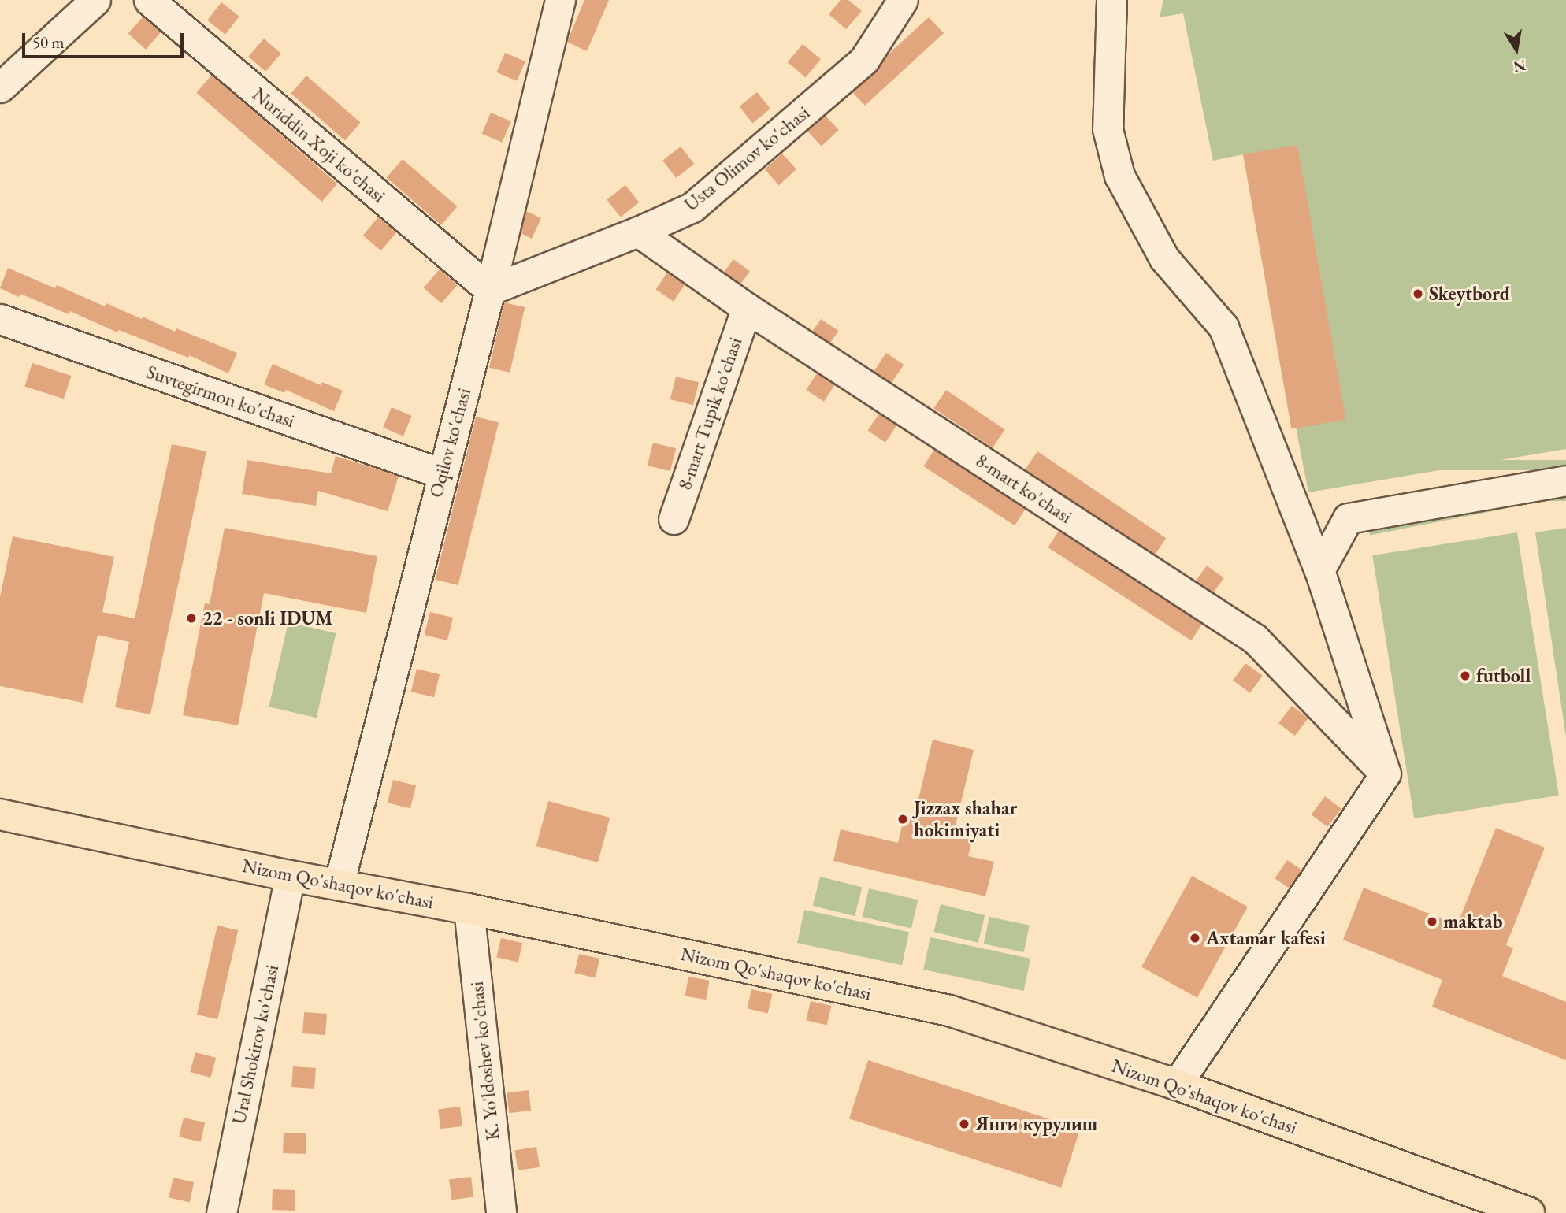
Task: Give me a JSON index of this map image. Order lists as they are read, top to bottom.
{
  "streets": {
    "main road": ["Nizom Qo'shaqov ko'chasi"],
    "street": [
      "Nuriddin Xoji ko'chasi",
      "Usta Olimov ko'chasi",
      "Suvtegirmon ko'chasi",
      "8-mart Tupik ko'chasi",
      "Oqilov ko'chasi",
      "8-mart ko'chasi",
      "Ural Shokirov ko'chasi",
      "K. Yo'ldoshev ko'chasi"
    ]
  },
  "crossings": [
    ["Nuriddin Xoji ko'chasi", "Usta Olimov ko'chasi"],
    ["Nuriddin Xoji ko'chasi", "Oqilov ko'chasi"],
    ["Usta Olimov ko'chasi", "Oqilov ko'chasi"],
    ["Usta Olimov ko'chasi", "8-mart ko'chasi"],
    ["Suvtegirmon ko'chasi", "Oqilov ko'chasi"],
    ["8-mart Tupik ko'chasi", "8-mart ko'chasi"],
    ["Oqilov ko'chasi", "Nizom Qo'shaqov ko'chasi"],
    ["Nizom Qo'shaqov ko'chasi", "Ural Shokirov ko'chasi"],
    ["Nizom Qo'shaqov ko'chasi", "K. Yo'ldoshev ko'chasi"]
  ],
  "places": [
    "Skeytbord",
    "22 - sonli IDUM",
    "futboll",
    "Jizzax shahar hokimiyati",
    "maktab",
    "Axtamar kafesi",
    "Янги курулиш"
  ],
  "scale_bar": "50 m",
  "north": "bottom"
}
